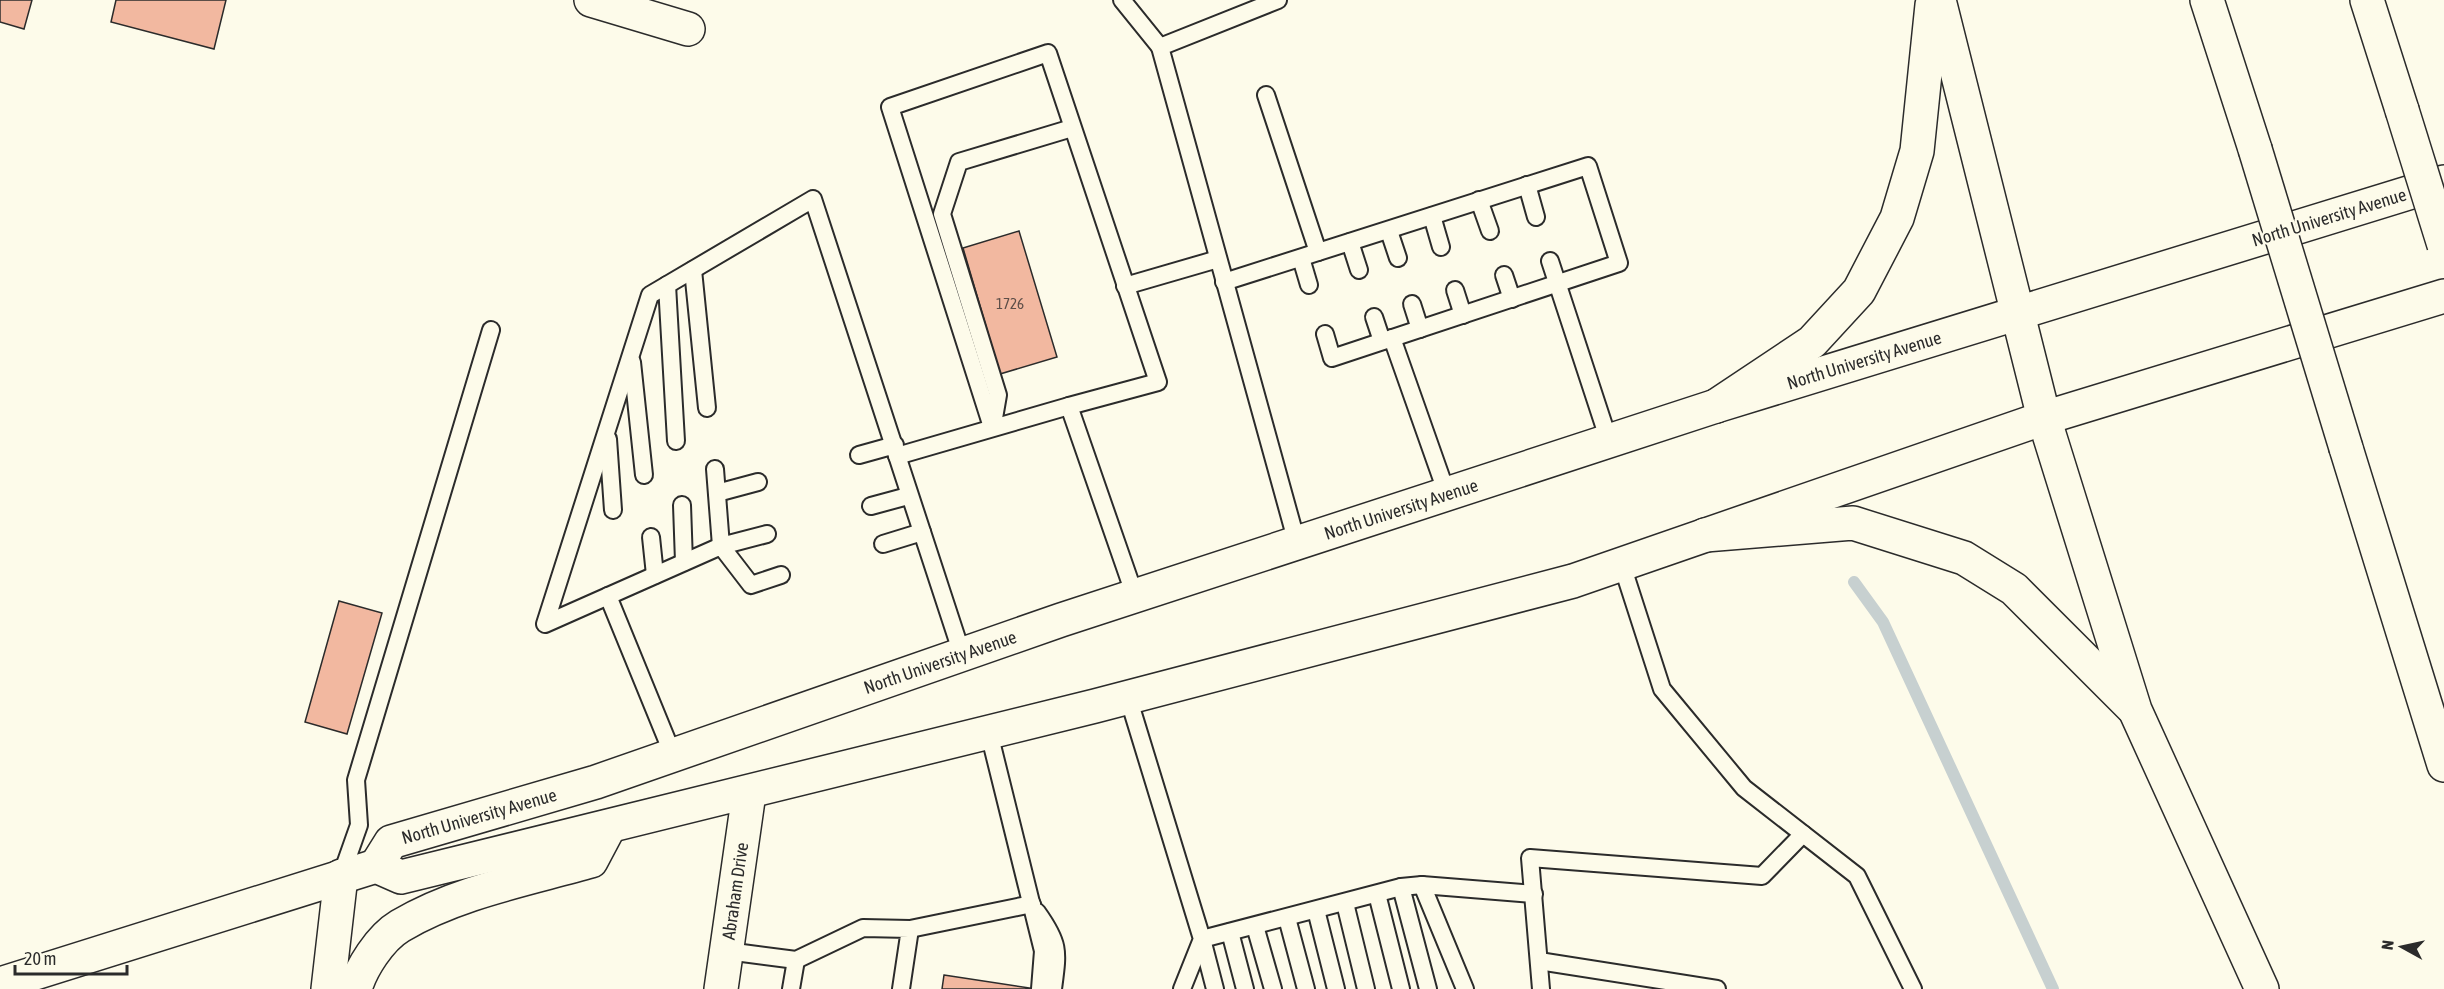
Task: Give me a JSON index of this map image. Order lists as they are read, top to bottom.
{
  "streets": {
    "main road": ["North University Avenue", "Abraham Drive"]
  },
  "house_numbers": ["1726"],
  "scale_bar": "20 m",
  "north": "left"
}
